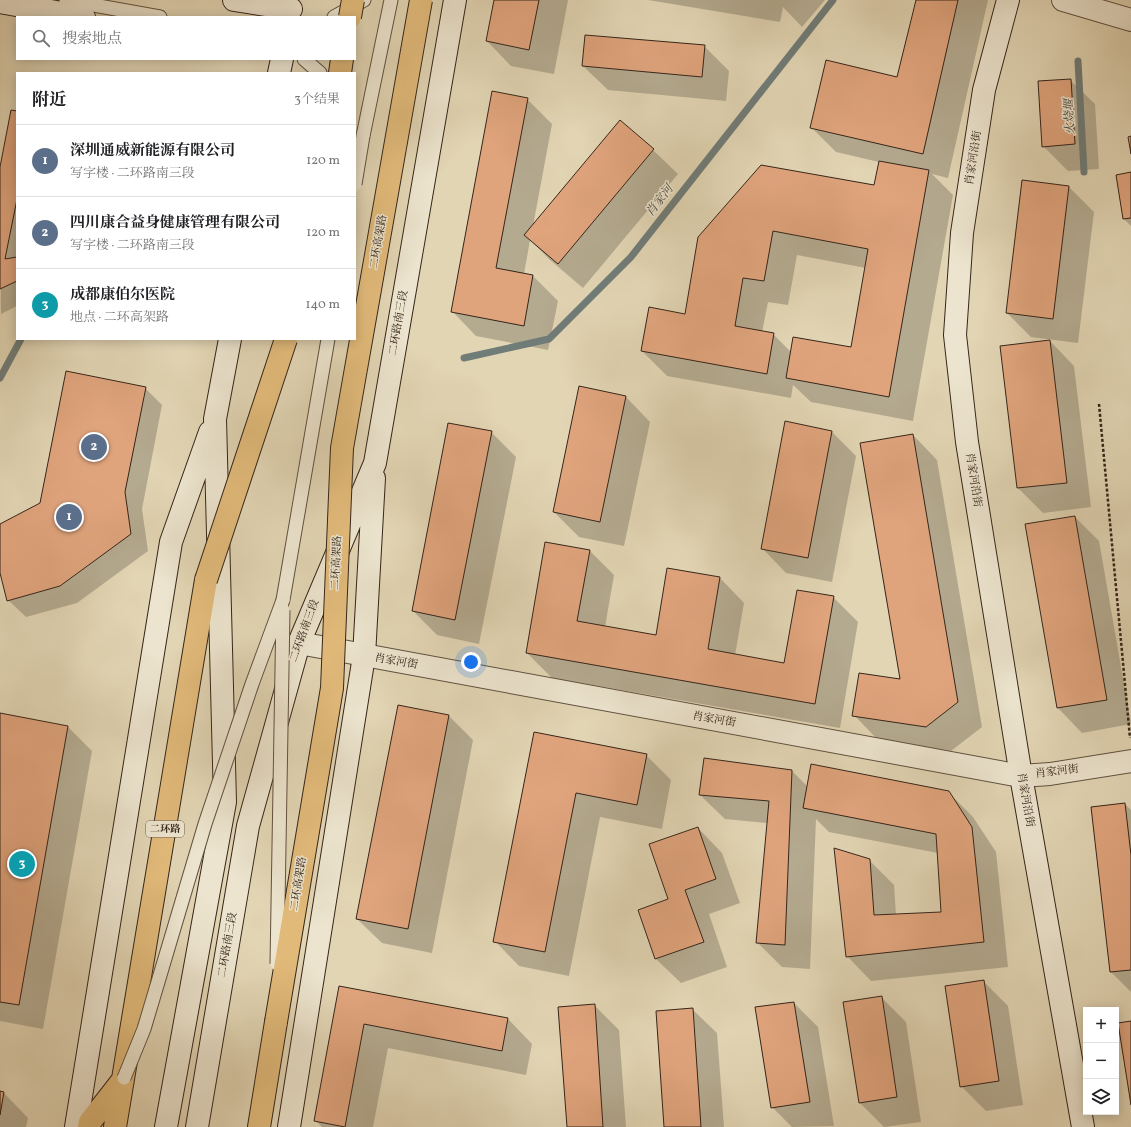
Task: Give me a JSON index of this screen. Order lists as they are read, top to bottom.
{
  "streets": {
    "highway": ["二环高架路", "二环路"],
    "main road": ["肖家河沿街", "二环路南三段", "肖家河街"]
  },
  "crossings": [
    ["肖家河沿街", "肖家河街"],
    ["二环路南三段", "肖家河街"]
  ],
  "water": ["火烧堰", "肖家河"],
  "page": {
    "search": "搜索地点",
    "heading": ["附近", "3个结果"],
    "list": [
      {
        "mark": "1",
        "name": "深圳通威新能源有限公司",
        "note": "写字楼 · 二环路南三段",
        "value": "120 m"
      },
      {
        "mark": "2",
        "name": "四川康合益身健康管理有限公司",
        "note": "写字楼 · 二环路南三段",
        "value": "120 m"
      },
      {
        "mark": "3",
        "name": "成都康伯尔医院",
        "note": "地点 · 二环高架路",
        "value": "140 m"
      }
    ],
    "pins": ["2", "1", "3"],
    "map_buttons": ["+", "−"]
  }
}
